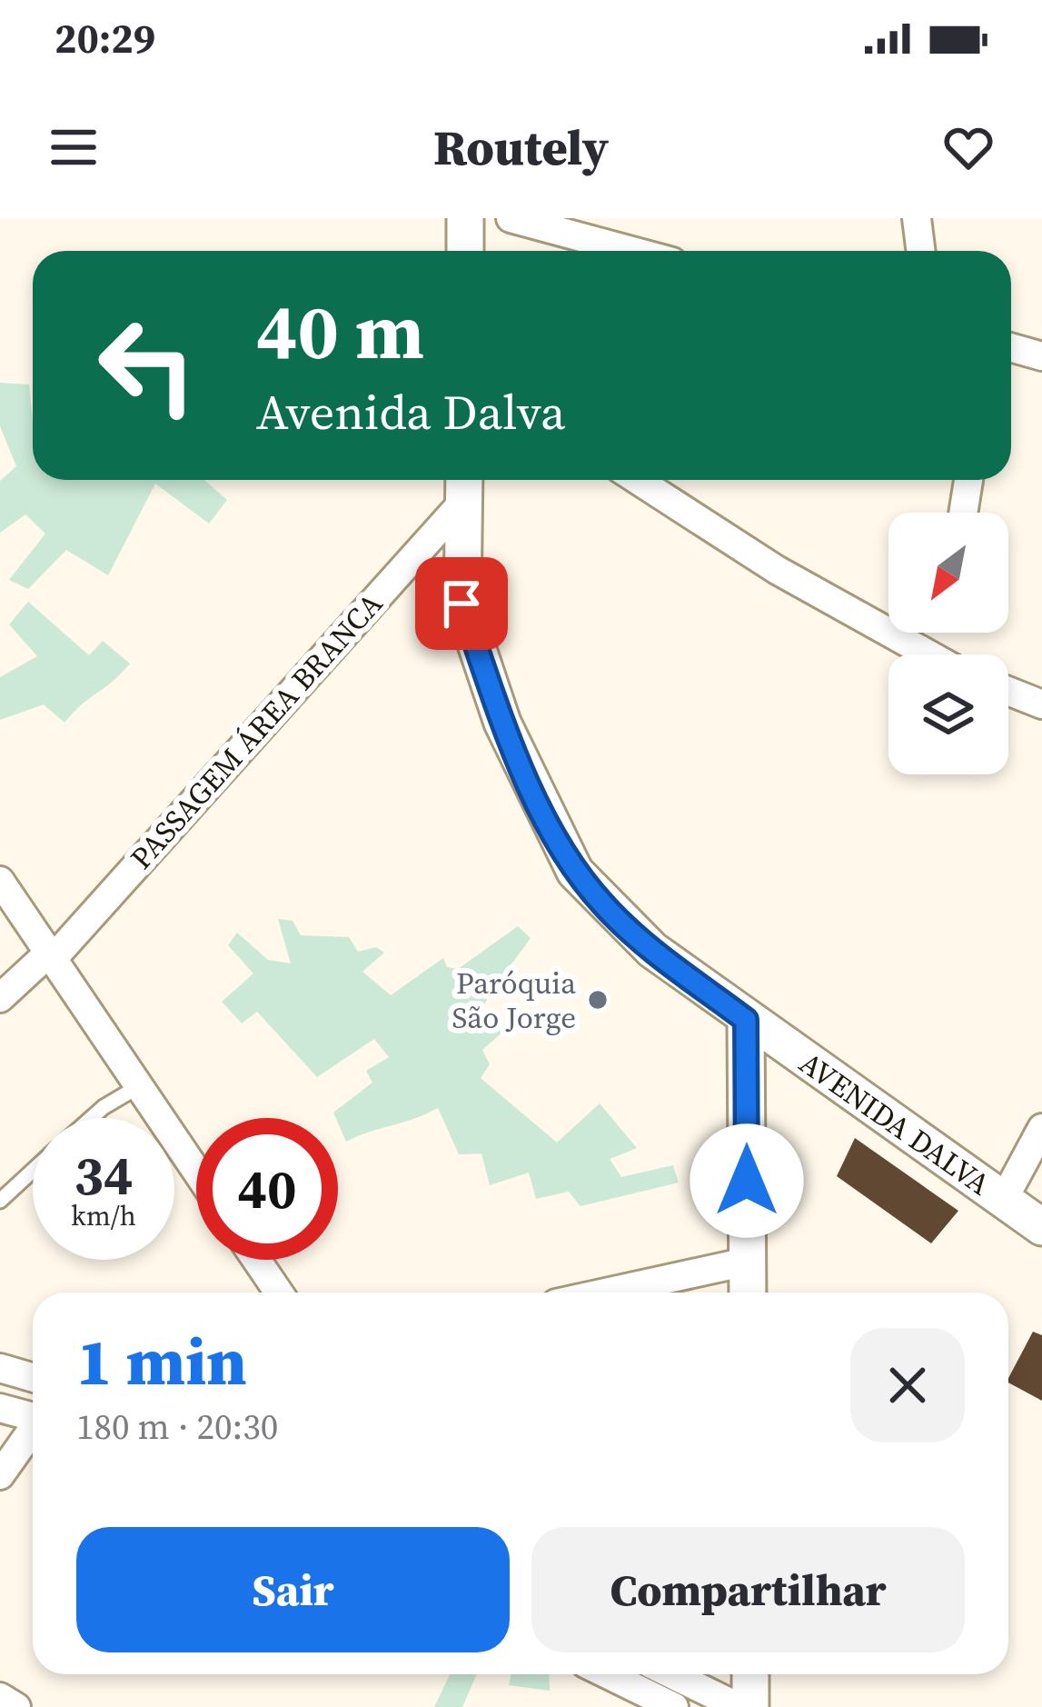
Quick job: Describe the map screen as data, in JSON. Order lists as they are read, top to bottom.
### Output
{
  "streets": {
    "street": ["PASSAGEM ÁREA BRANCA", "AVENIDA DALVA"]
  },
  "crossings": [
    ["PASSAGEM ÁREA BRANCA", "AVENIDA DALVA"]
  ],
  "places": ["Paróquia São Jorge"],
  "north": "bottom left",
  "page": {
    "status": "20:29",
    "header": "Routely",
    "turn": ["40 m", "Avenida Dalva"],
    "speed": "34 km/h",
    "limit": "40",
    "heading": ["1 min", "180 m · 20:30"],
    "buttons": ["Sair", "Compartilhar"]
  }
}
